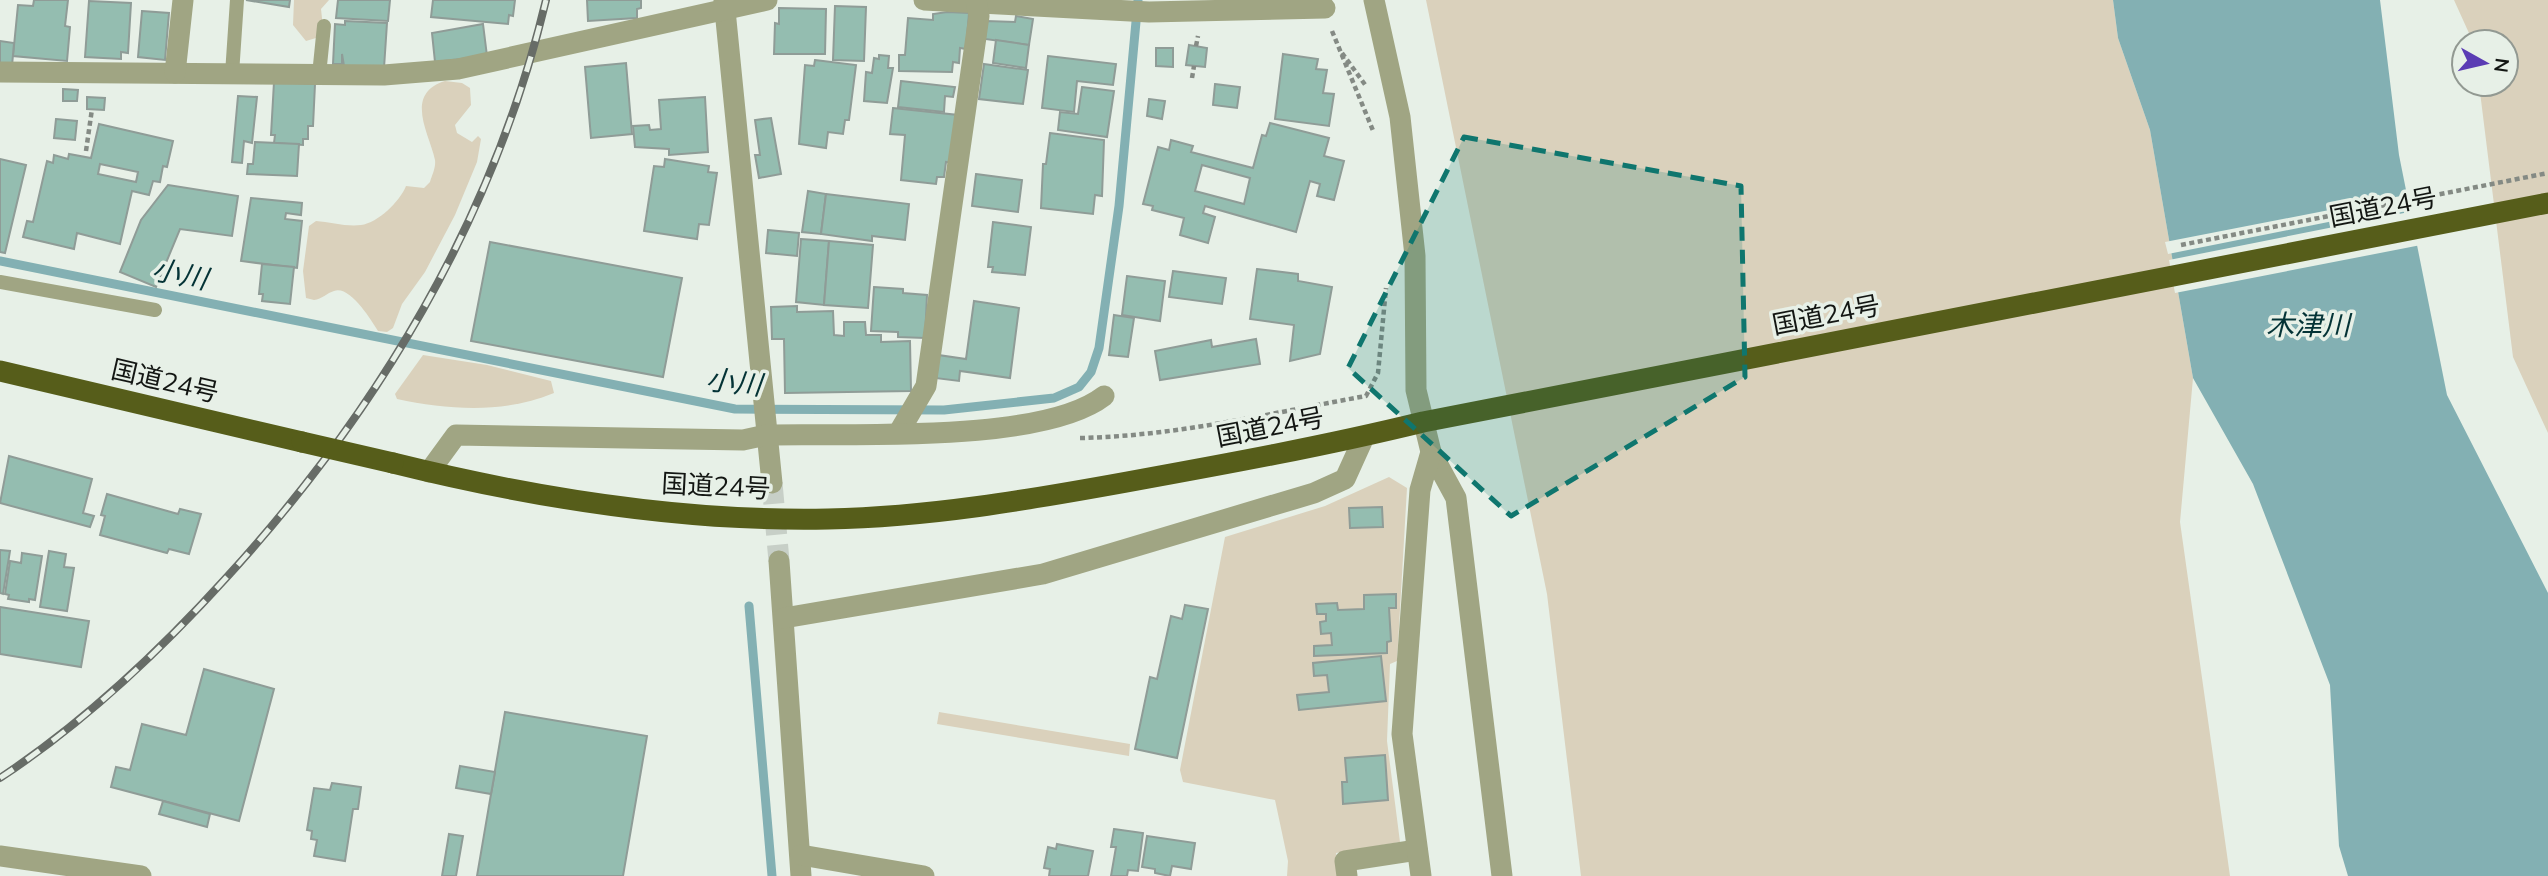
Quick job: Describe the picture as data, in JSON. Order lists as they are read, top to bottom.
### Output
{
  "streets": {
    "highway": ["国道24号"]
  },
  "water": ["小川", "木津川"],
  "north": "right"
}
